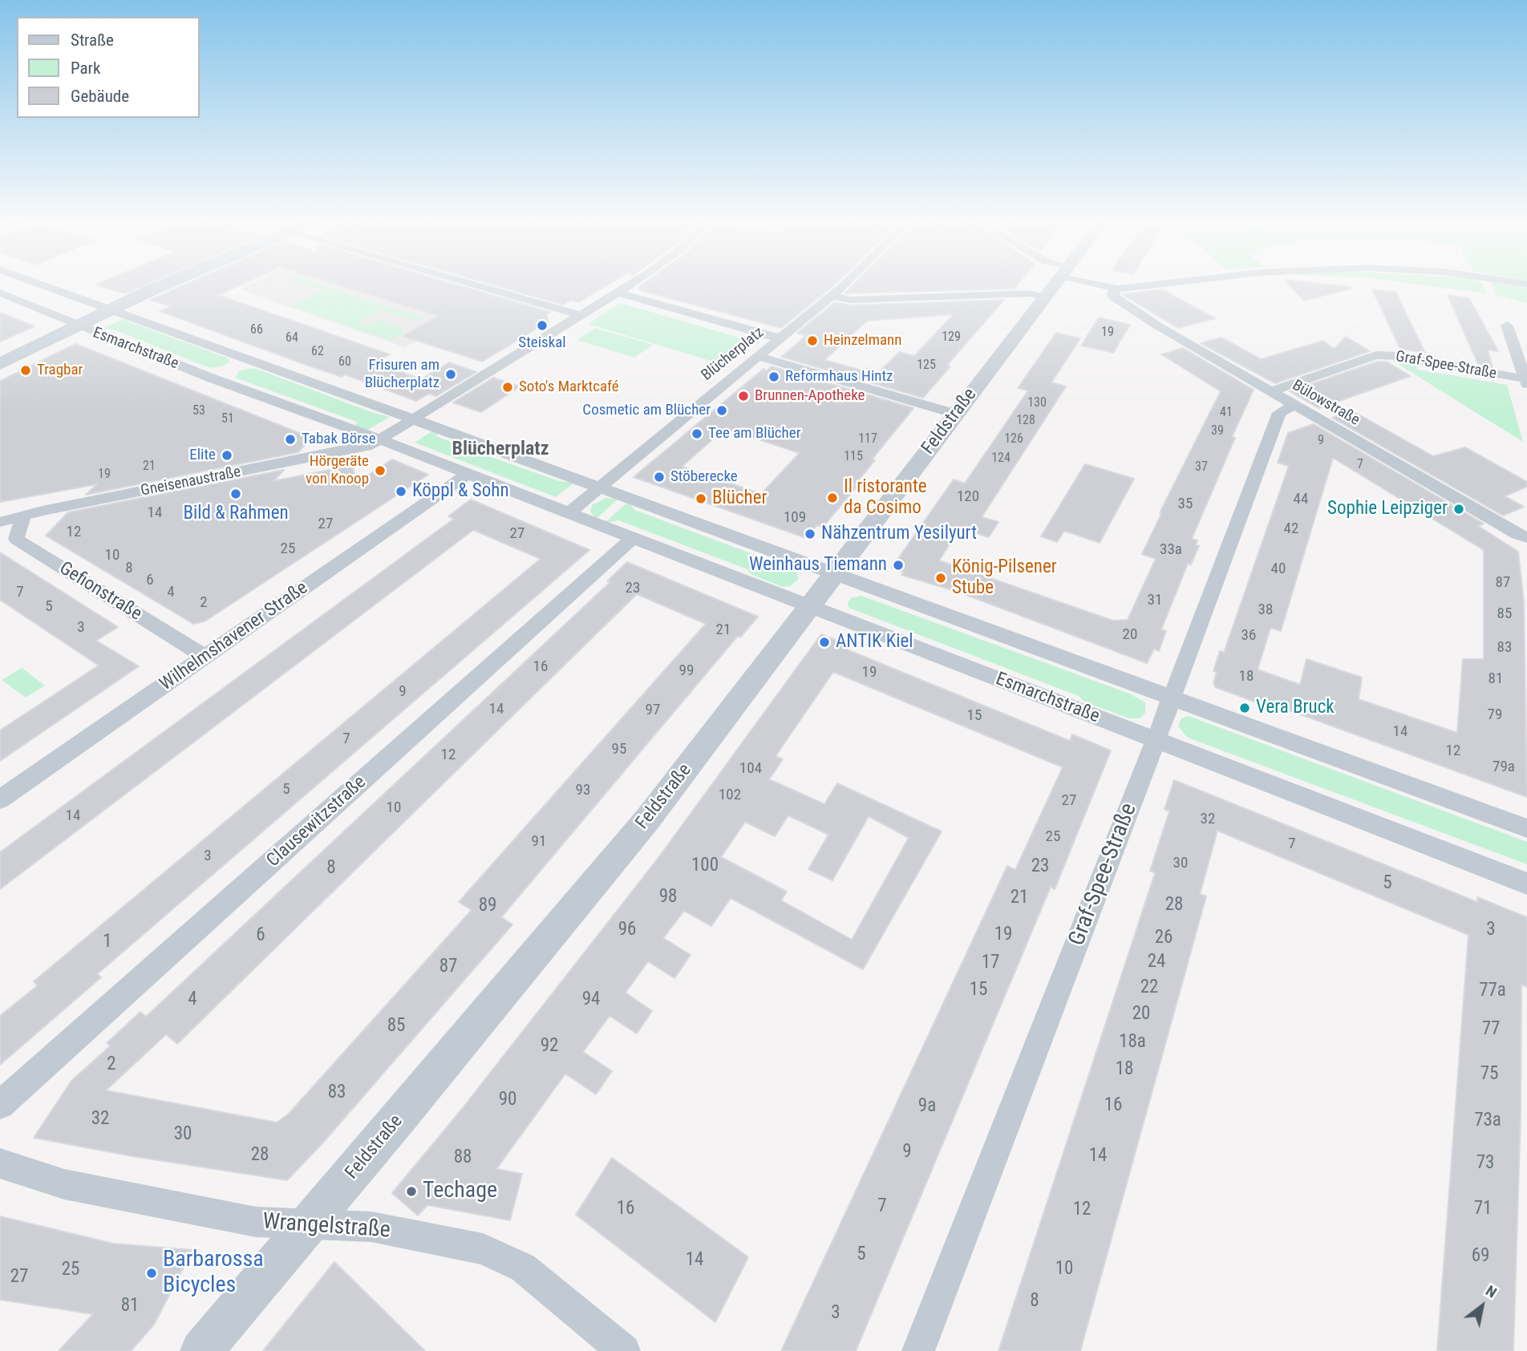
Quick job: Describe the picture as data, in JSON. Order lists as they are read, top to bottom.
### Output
{
  "streets": {
    "street": [
      "Esmarchstraße",
      "Blücherplatz",
      "Graf-Spee-Straße",
      "Bülowstraße",
      "Feldstraße",
      "Gneisenaustraße",
      "Gefionstraße",
      "Wilhelmshavener Straße",
      "Clausewitzstraße",
      "Wrangelstraße"
    ]
  },
  "crossings": [
    ["Esmarchstraße", "Blücherplatz"],
    ["Esmarchstraße", "Graf-Spee-Straße"],
    ["Esmarchstraße", "Feldstraße"],
    ["Esmarchstraße", "Gneisenaustraße"],
    ["Esmarchstraße", "Wilhelmshavener Straße"],
    ["Esmarchstraße", "Clausewitzstraße"],
    ["Graf-Spee-Straße", "Bülowstraße"],
    ["Feldstraße", "Wrangelstraße"],
    ["Gneisenaustraße", "Gefionstraße"],
    ["Gefionstraße", "Wilhelmshavener Straße"]
  ],
  "districts": ["Blücherplatz"],
  "places": [
    "Steiskal",
    "Heinzelmann",
    "Tragbar",
    "Frisuren am Blücherplatz",
    "Reformhaus Hintz",
    "Soto's Marktcafé",
    "Brunnen-Apotheke",
    "Cosmetic am Blücher",
    "Tee am Blücher",
    "Tabak Börse",
    "Elite",
    "Hörgeräte von Knoop",
    "Stöberecke",
    "Köppl & Sohn",
    "Bild & Rahmen",
    "Il ristorante da Cosimo",
    "Blücher",
    "Sophie Leipziger",
    "Nähzentrum Yesilyurt",
    "Weinhaus Tiemann",
    "König-Pilsener Stube",
    "ANTIK Kiel",
    "Vera Bruck",
    "Techage",
    "Barbarossa Bicycles"
  ],
  "house_numbers": [
    "66",
    "19",
    "129",
    "64",
    "62",
    "60",
    "125",
    "130",
    "53",
    "41",
    "51",
    "128",
    "39",
    "117",
    "126",
    "9",
    "115",
    "124",
    "7",
    "21",
    "37",
    "19",
    "120",
    "44",
    "35",
    "14",
    "109",
    "27",
    "42",
    "12",
    "27",
    "25",
    "33a",
    "10",
    "8",
    "40",
    "6",
    "87",
    "23",
    "7",
    "4",
    "31",
    "2",
    "5",
    "38",
    "85",
    "3",
    "21",
    "20",
    "36",
    "83",
    "16",
    "99",
    "19",
    "18",
    "81",
    "9",
    "14",
    "97",
    "79",
    "15",
    "14",
    "7",
    "95",
    "12",
    "12",
    "79a",
    "104",
    "5",
    "93",
    "102",
    "27",
    "10",
    "14",
    "32",
    "25",
    "91",
    "7",
    "3",
    "30",
    "100",
    "23",
    "8",
    "5",
    "98",
    "21",
    "28",
    "89",
    "96",
    "3",
    "19",
    "6",
    "26",
    "1",
    "24",
    "17",
    "87",
    "22",
    "15",
    "77a",
    "4",
    "94",
    "20",
    "85",
    "77",
    "18a",
    "92",
    "2",
    "18",
    "75",
    "83",
    "90",
    "16",
    "9a",
    "32",
    "73a",
    "30",
    "9",
    "28",
    "14",
    "88",
    "73",
    "7",
    "16",
    "71",
    "12",
    "5",
    "69",
    "14",
    "10",
    "25",
    "27",
    "8",
    "81",
    "3"
  ],
  "legend": ["Straße", "Park", "Gebäude"],
  "north": "top right"
}
